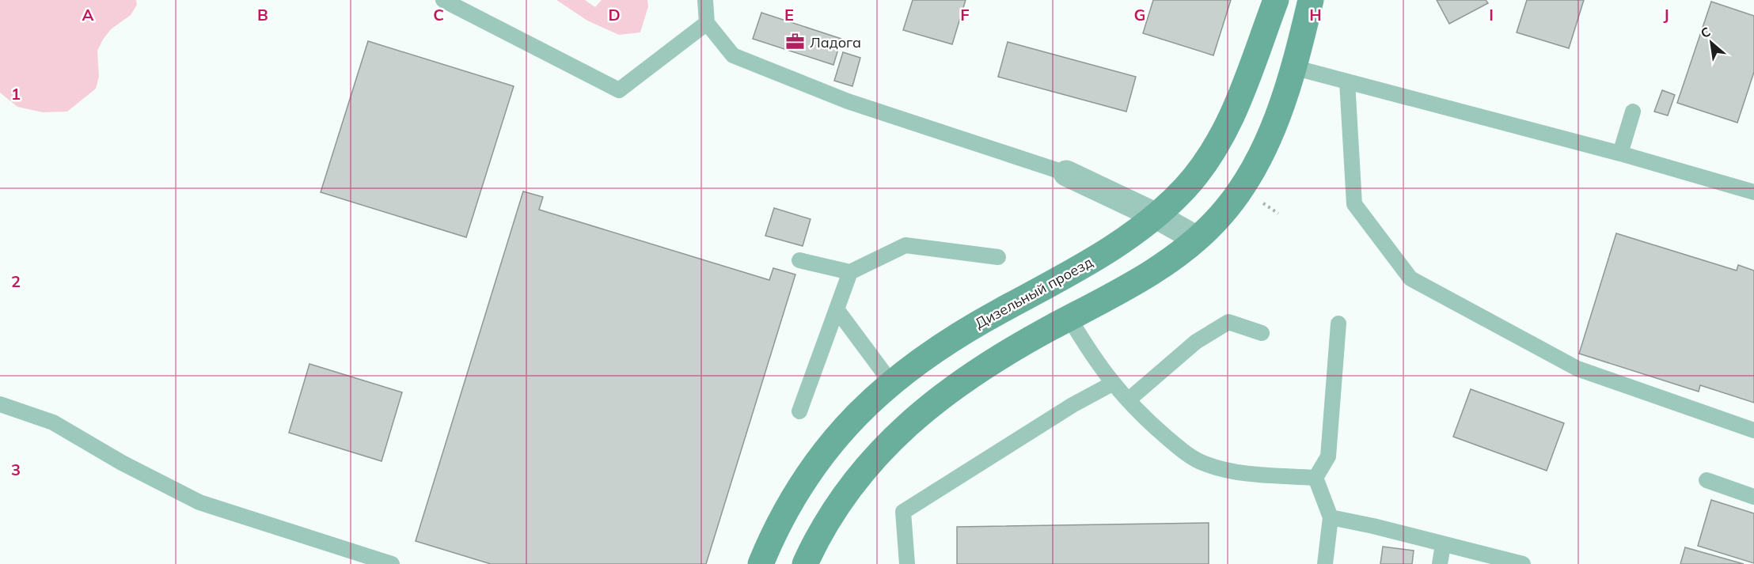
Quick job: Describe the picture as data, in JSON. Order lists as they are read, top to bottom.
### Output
{
  "streets": {
    "street": ["Дизельный проезд"]
  },
  "places": {
    "office": ["Ладога"]
  },
  "north": "top left",
  "grid": {
    "columns": [
      "A",
      "B",
      "C",
      "D",
      "E",
      "F",
      "G",
      "H",
      "I",
      "J"
    ],
    "rows": ["1", "2", "3"]
  }
}
